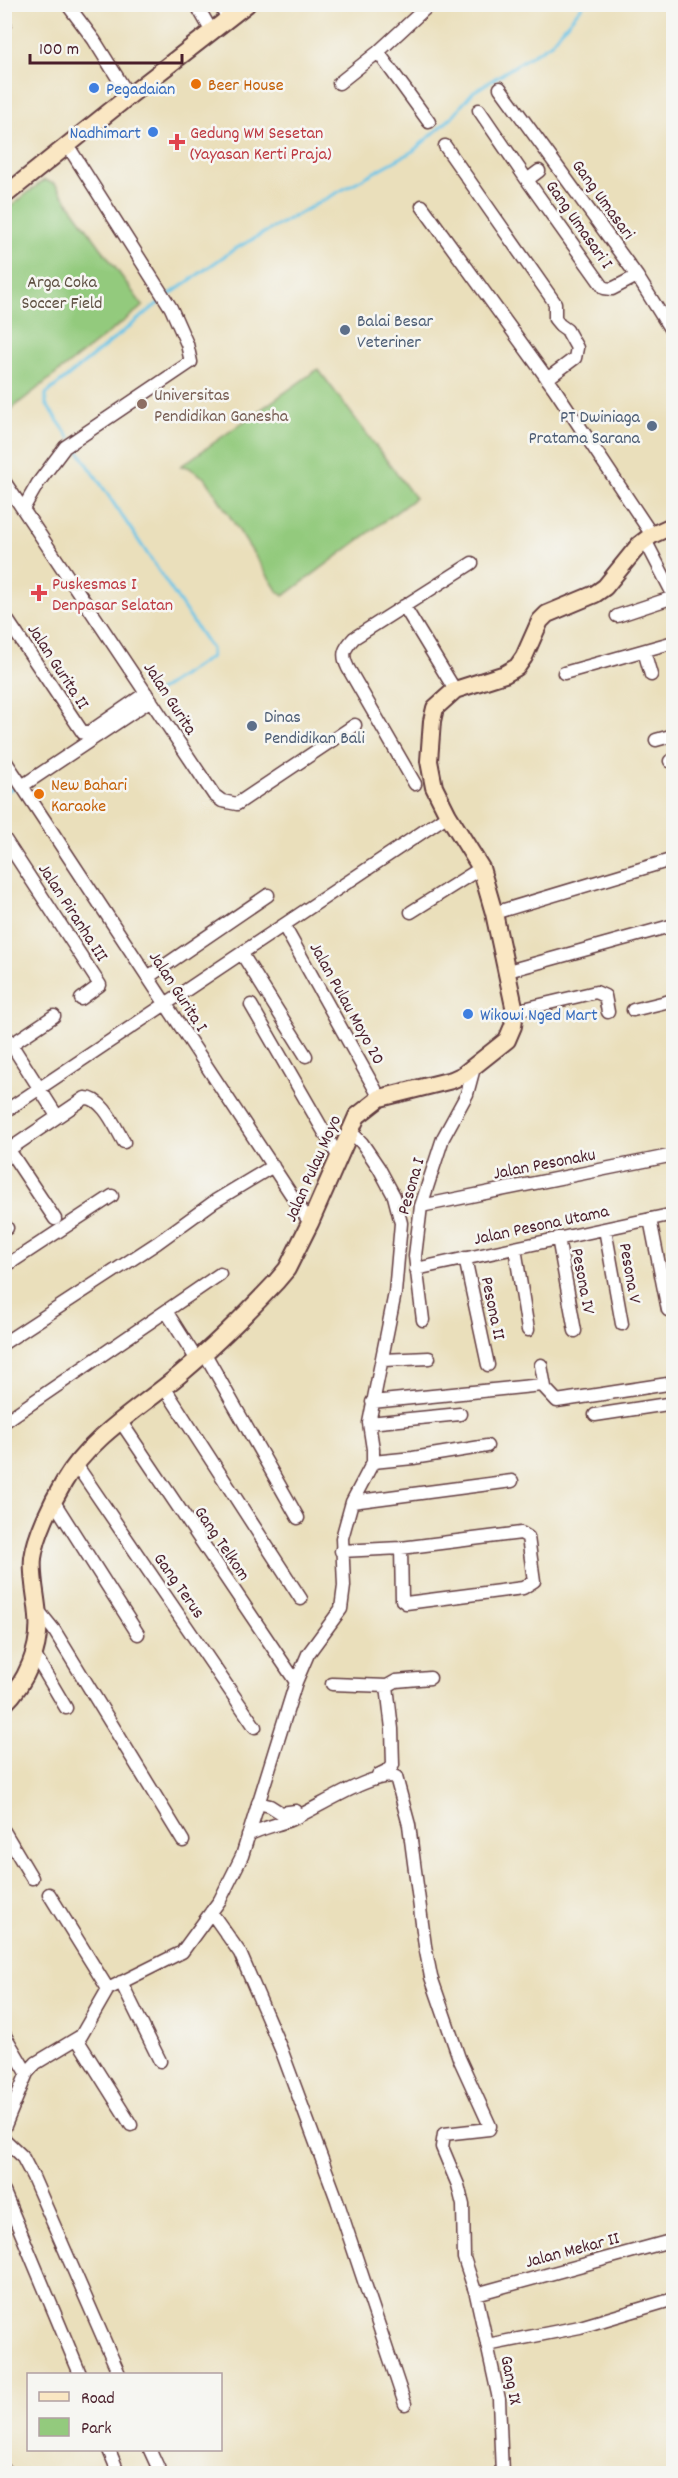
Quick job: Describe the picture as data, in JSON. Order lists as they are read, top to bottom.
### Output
{
  "streets": {
    "street": [
      "Gang Umasari",
      "Gang Umasari I",
      "Jalan Gurita II",
      "Jalan Gurita",
      "Jalan Piranha III",
      "Jalan Gurita I",
      "Jalan Pulau Moyo 20",
      "Jalan Pesonaku",
      "Jalan Pulau Moyo",
      "Pesona I",
      "Jalan Pesona Utama",
      "Pesona V",
      "Pesona IV",
      "Pesona II",
      "Gang Telkom",
      "Gang Terus",
      "Jalan Mekar II",
      "Gang IX"
    ]
  },
  "crossings": [
    ["Gang Umasari", "Gang Umasari I"],
    ["Jalan Gurita II", "Jalan Gurita"],
    ["Jalan Gurita I", "Jalan Pulau Moyo"],
    ["Jalan Pulau Moyo 20", "Jalan Pulau Moyo"],
    ["Jalan Pesonaku", "Pesona I"],
    ["Jalan Pulau Moyo", "Pesona I"],
    ["Jalan Pulau Moyo", "Gang Telkom"],
    ["Jalan Pulau Moyo", "Gang Terus"],
    ["Pesona I", "Jalan Pesona Utama"],
    ["Jalan Pesona Utama", "Pesona V"],
    ["Jalan Pesona Utama", "Pesona IV"],
    ["Jalan Pesona Utama", "Pesona II"],
    ["Jalan Mekar II", "Gang IX"]
  ],
  "parks": ["Arga Coka Soccer Field"],
  "places": {
    "other": [
      "Beer House",
      "Pegadaian",
      "Nadhimart",
      "Balai Besar Veteriner",
      "Universitas Pendidikan Ganesha",
      "PT Dwiniaga Pratama Sarana",
      "Dinas Pendidikan Bali",
      "New Bahari Karaoke",
      "Wikowi Nged Mart"
    ],
    "health": ["Gedung WM Sesetan (Yayasan Kerti Praja)", "Puskesmas I Denpasar Selatan"]
  },
  "legend": ["Road", "Park"],
  "scale_bar": "100 m"
}
